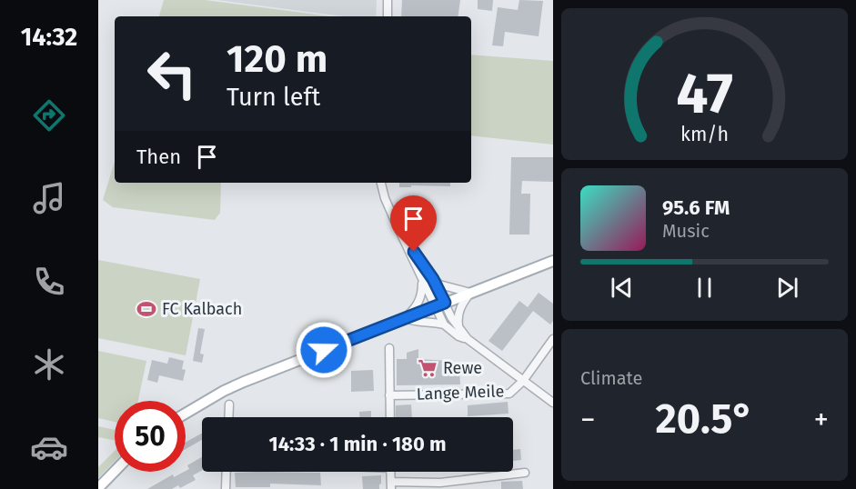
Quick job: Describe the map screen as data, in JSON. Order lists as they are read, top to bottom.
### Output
{
  "streets": {
    "street": ["Lange Meile"]
  },
  "places": {
    "sports": ["FC Kalbach"],
    "supermarket": ["Rewe"]
  },
  "page": {
    "tabs": "14:32",
    "turn": ["120 m", "Turn left"],
    "then": "Then",
    "song": ["95.6 FM", "Music"],
    "tile": "Climate",
    "heat": ["−", "20.5°", "+"],
    "limit": "50",
    "trip": "14:33 · 1 min · 180 m",
    "gauge": ["47", "km/h"]
  }
}
